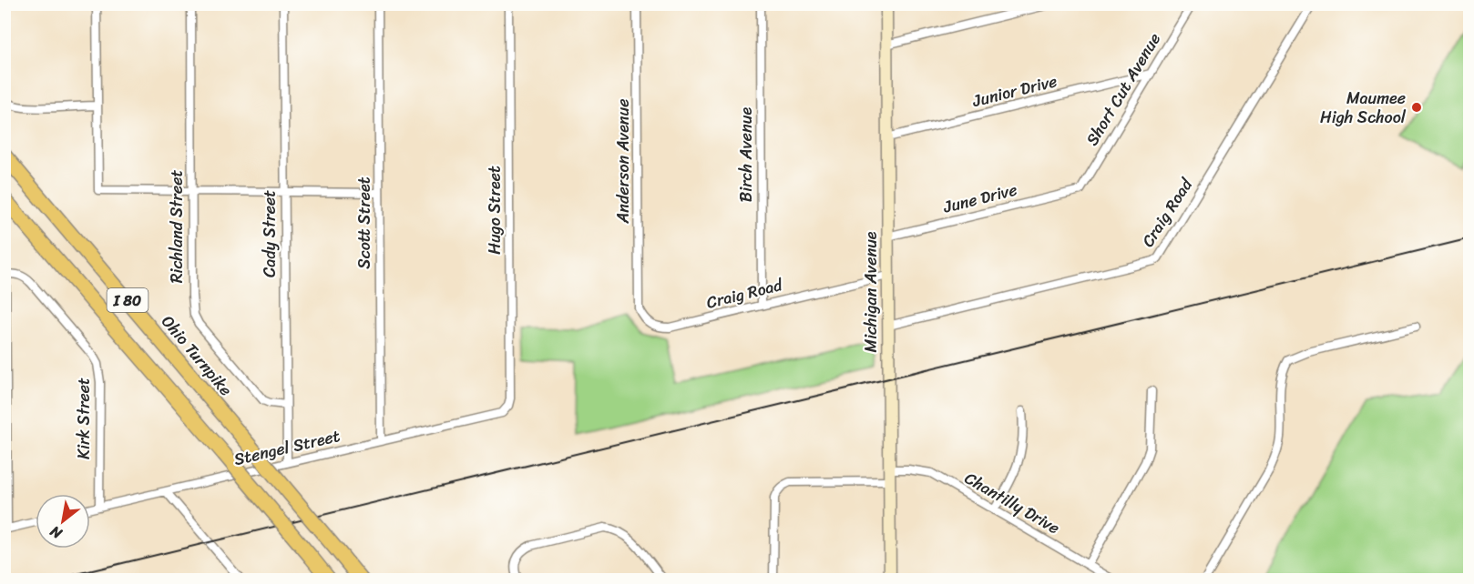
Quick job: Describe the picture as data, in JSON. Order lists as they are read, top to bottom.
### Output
{
  "streets": {
    "highway": ["I 80", "Ohio Turnpike"],
    "street": [
      "Short Cut Avenue",
      "Junior Drive",
      "Birch Avenue",
      "Anderson Avenue",
      "June Drive",
      "Hugo Street",
      "Craig Road",
      "Scott Street",
      "Richland Street",
      "Cady Street",
      "Michigan Avenue",
      "Kirk Street",
      "Stengel Street",
      "Chantilly Drive"
    ]
  },
  "crossings": [
    ["Short Cut Avenue", "Junior Drive"],
    ["Short Cut Avenue", "June Drive"],
    ["Junior Drive", "Michigan Avenue"],
    ["Birch Avenue", "Craig Road"],
    ["Anderson Avenue", "Craig Road"],
    ["June Drive", "Michigan Avenue"],
    ["Hugo Street", "Stengel Street"],
    ["Craig Road", "Michigan Avenue"],
    ["Scott Street", "Stengel Street"],
    ["Richland Street", "Cady Street"],
    ["Cady Street", "Stengel Street"],
    ["Michigan Avenue", "Chantilly Drive"],
    ["Kirk Street", "Stengel Street"]
  ],
  "places": ["Maumee High School"],
  "north": "bottom left"
}
